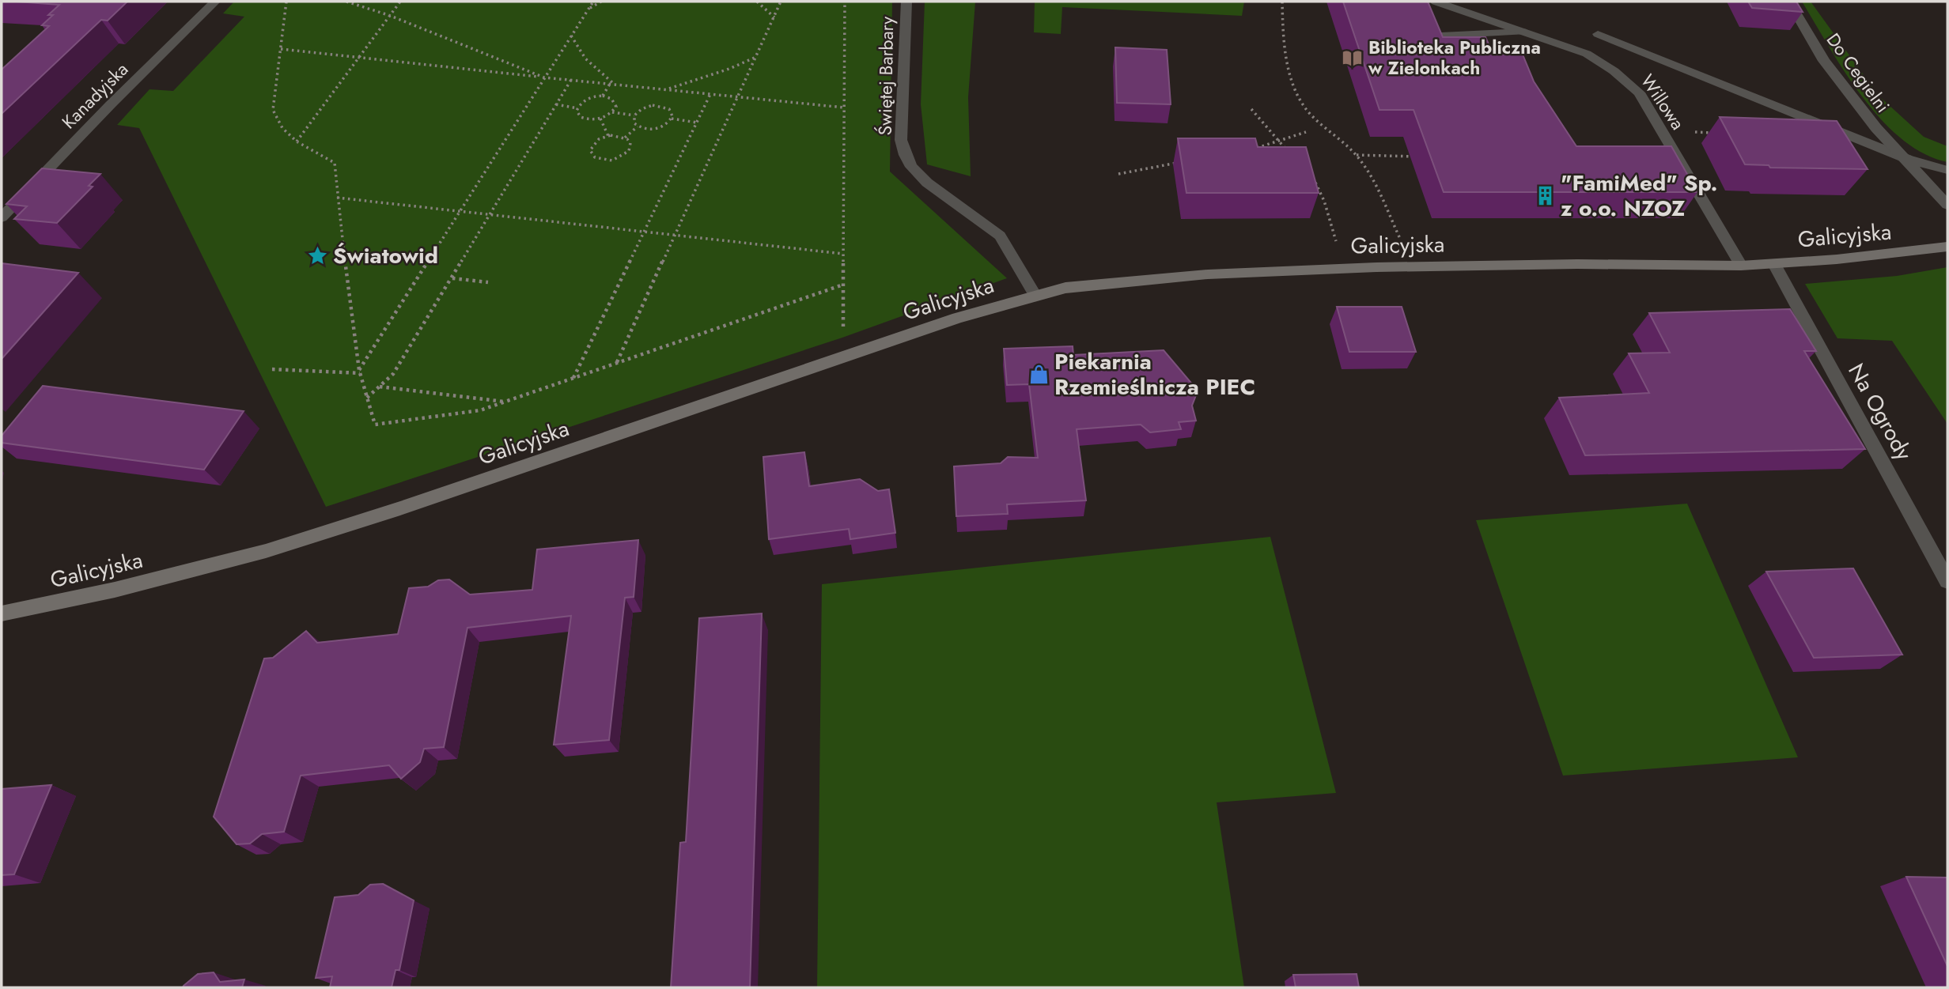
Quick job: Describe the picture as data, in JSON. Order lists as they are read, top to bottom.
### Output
{
  "streets": {
    "street": [
      "Do Cegielni",
      "Świętej Barbary",
      "Kanadyjska",
      "Willowa",
      "Galicyjska",
      "Na Ogrody"
    ]
  },
  "crossings": [
    ["Świętej Barbary", "Galicyjska"],
    ["Willowa", "Galicyjska"],
    ["Galicyjska", "Na Ogrody"]
  ],
  "places": {
    "library": ["Biblioteka Publiczna w Zielonkach"],
    "building": ["\"FamiMed\" Sp. z o.o. NZOZ"],
    "place": ["Światowid"],
    "shop": ["Piekarnia Rzemieślnicza PIEC"]
  }
}
